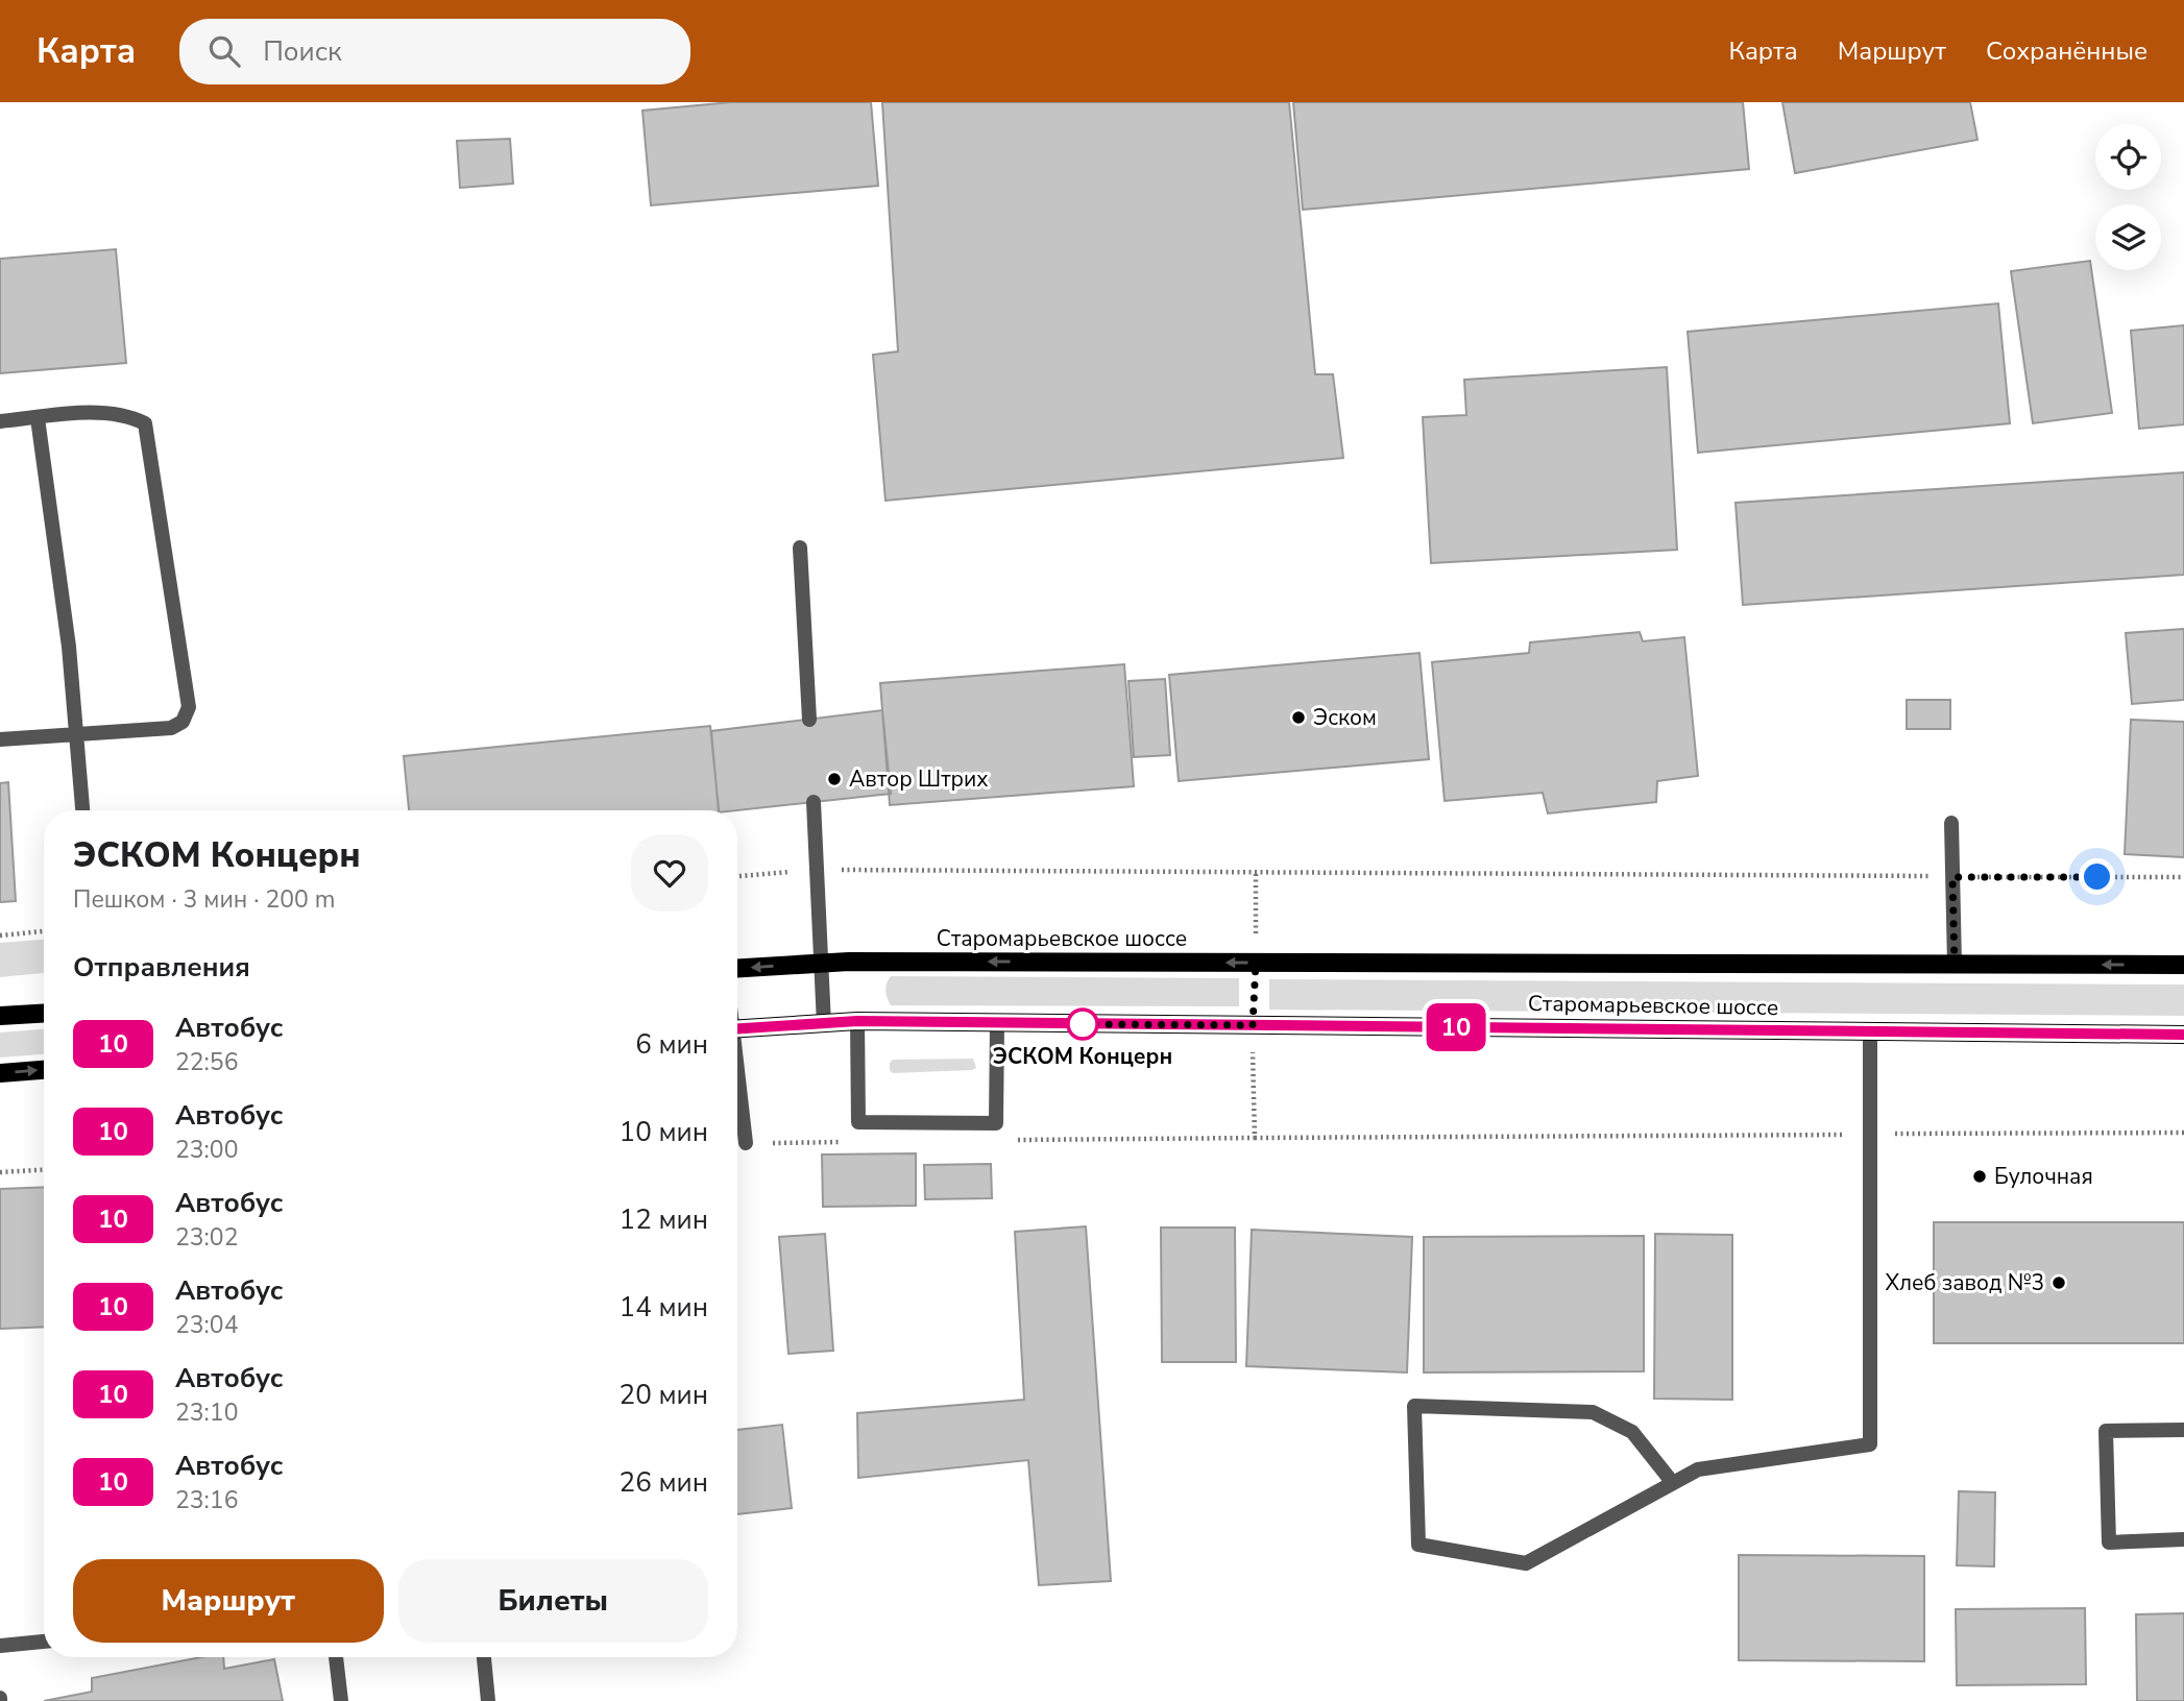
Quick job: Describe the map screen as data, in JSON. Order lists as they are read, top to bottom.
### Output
{
  "streets": {
    "main road": ["Старомарьевское шоссе"]
  },
  "places": [
    "Эском",
    "Автор Штрих",
    "ЭСКОМ Концерн",
    "Булочная",
    "Хлеб завод №3"
  ],
  "lines": ["bus line 10"],
  "page": {
    "header": "Карта",
    "search": "Поиск",
    "nav": ["Карта", "Маршрут", "Сохранённые"],
    "on_map": "10",
    "heading": [
      ["ЭСКОМ Концерн", "Пешком · 3 мин · 200 m"],
      "Отправления"
    ],
    "list": [
      {
        "mark": "10",
        "name": "Автобус",
        "note": "22:56",
        "value": "6 мин"
      },
      {
        "mark": "10",
        "name": "Автобус",
        "note": "23:00",
        "value": "10 мин"
      },
      {
        "mark": "10",
        "name": "Автобус",
        "note": "23:02",
        "value": "12 мин"
      },
      {
        "mark": "10",
        "name": "Автобус",
        "note": "23:04",
        "value": "14 мин"
      },
      {
        "mark": "10",
        "name": "Автобус",
        "note": "23:10",
        "value": "20 мин"
      },
      {
        "mark": "10",
        "name": "Автобус",
        "note": "23:16",
        "value": "26 мин"
      }
    ],
    "buttons": ["Маршрут", "Билеты"]
  }
}
